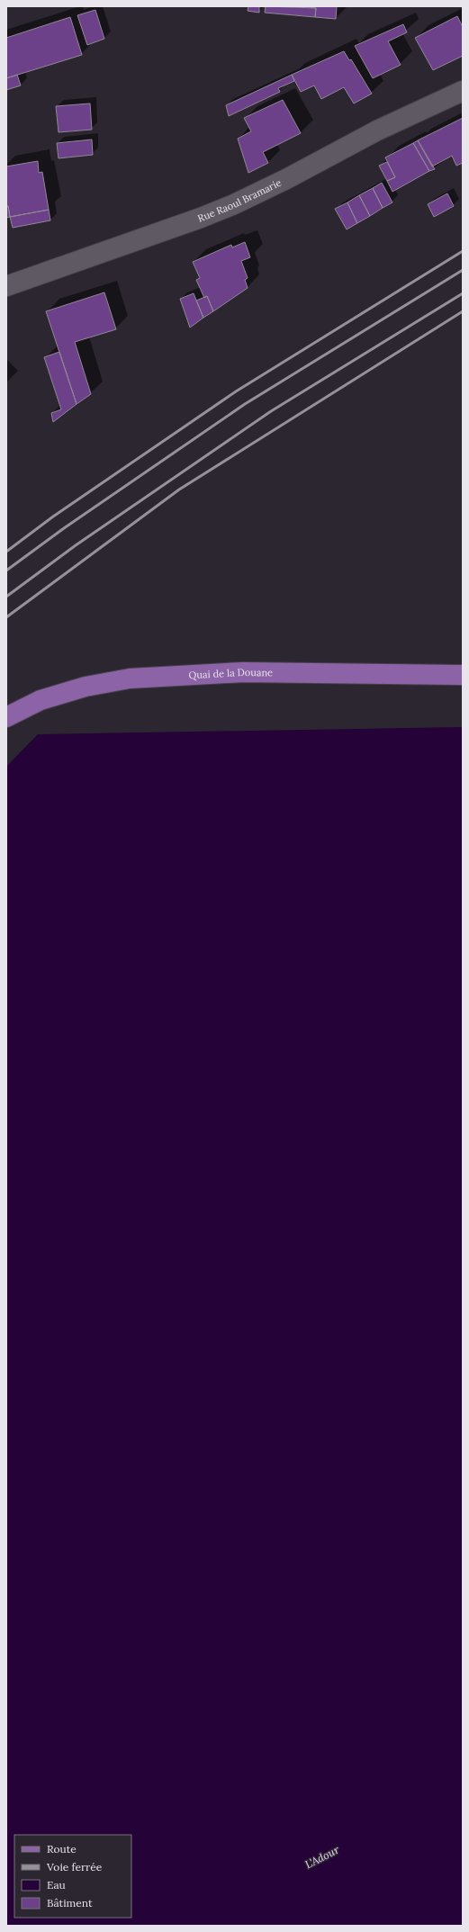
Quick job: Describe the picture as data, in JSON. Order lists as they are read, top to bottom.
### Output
{
  "streets": {
    "main road": ["Quai de la Douane"],
    "street": ["Rue Raoul Bramarie"]
  },
  "water": ["L'Adour"],
  "legend": [
    "Route",
    "Voie ferrée",
    "Eau",
    "Bâtiment"
  ]
}
